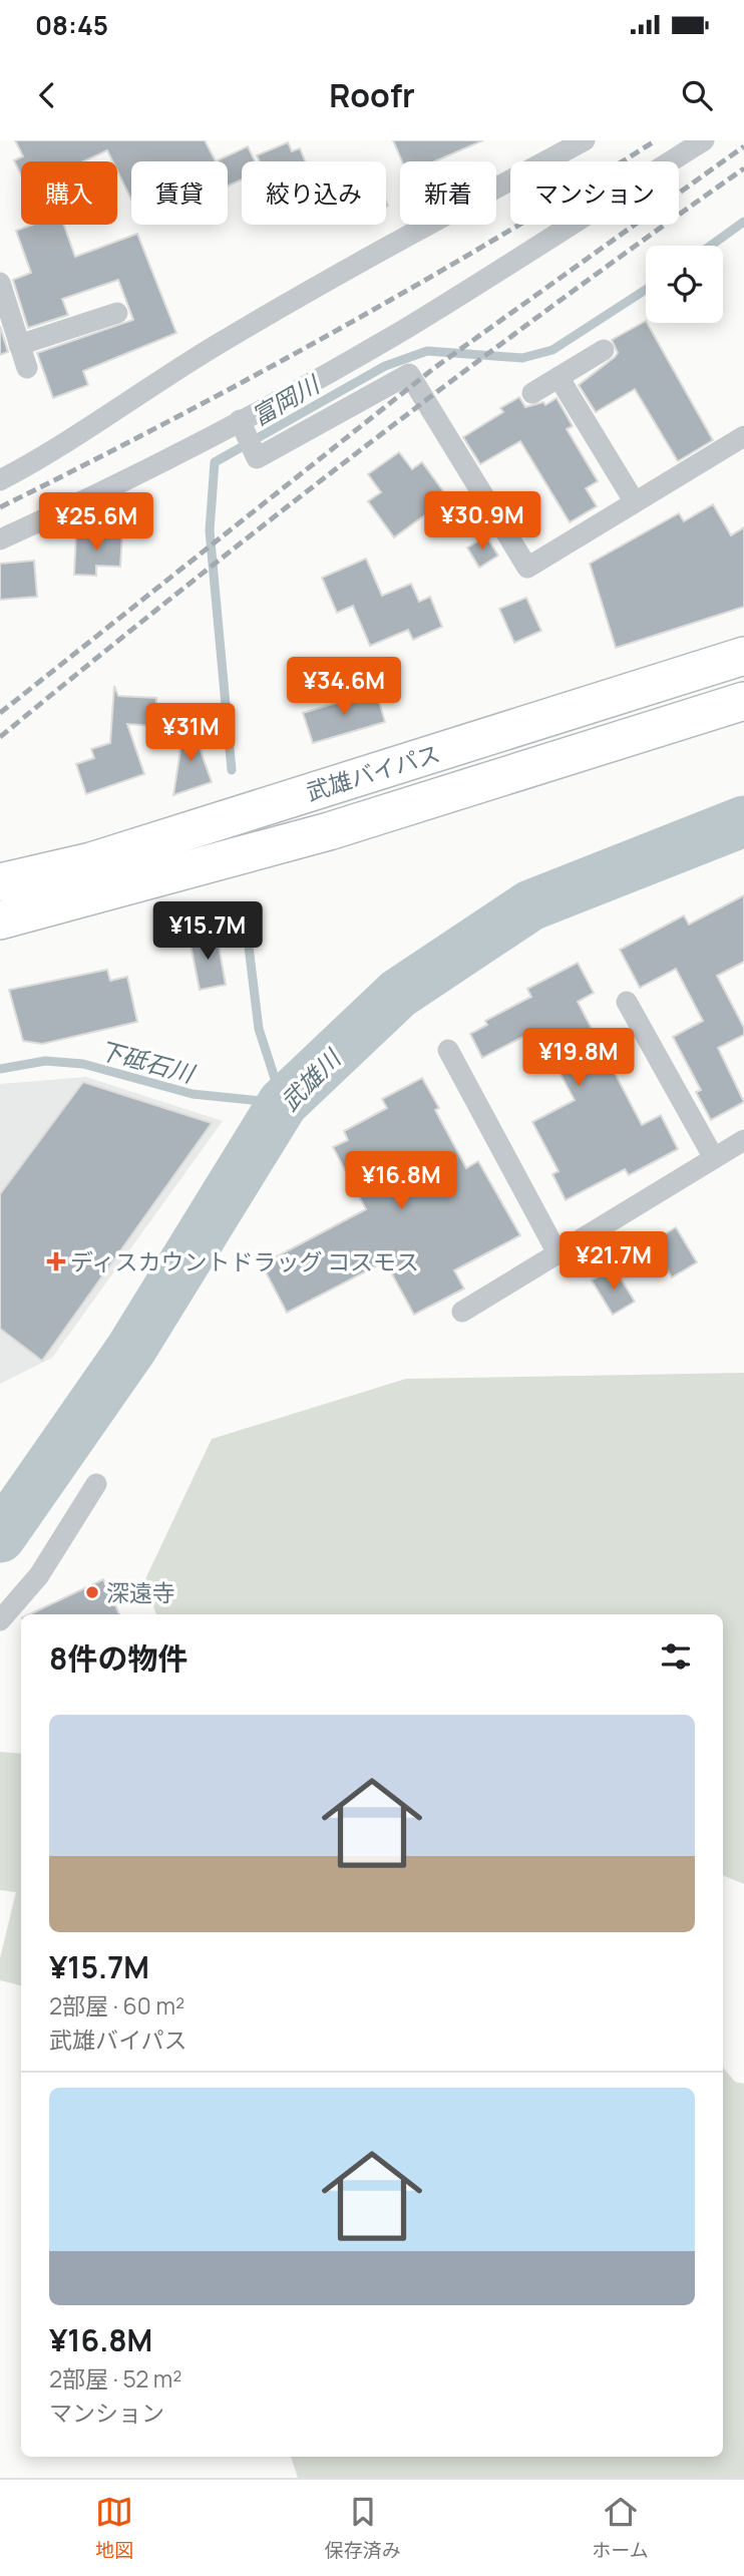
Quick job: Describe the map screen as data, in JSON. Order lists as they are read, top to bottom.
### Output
{
  "streets": {
    "highway": ["武雄バイパス"]
  },
  "water": ["富岡川", "下砥石川", "武雄川"],
  "places": {
    "health": ["ディスカウントドラッグ コスモス"],
    "other": ["深遠寺"]
  },
  "page": {
    "status": "08:45",
    "header": "Roofr",
    "chip": [
      "購入",
      "賃貸",
      "絞り込み",
      "新着",
      "マンション"
    ],
    "price": [
      "¥30.9M",
      "¥25.6M",
      "¥34.6M",
      "¥31M",
      "¥15.7M",
      "¥19.8M",
      "¥16.8M",
      "¥21.7M"
    ],
    "heading": "8件の物件",
    "list": [
      {
        "name": "¥15.7M",
        "note": "2部屋 · 60 m² · 武雄バイパス"
      },
      {
        "name": "¥16.8M",
        "note": "2部屋 · 52 m² · マンション"
      }
    ],
    "tabs": ["地図", "保存済み", "ホーム"]
  }
}
